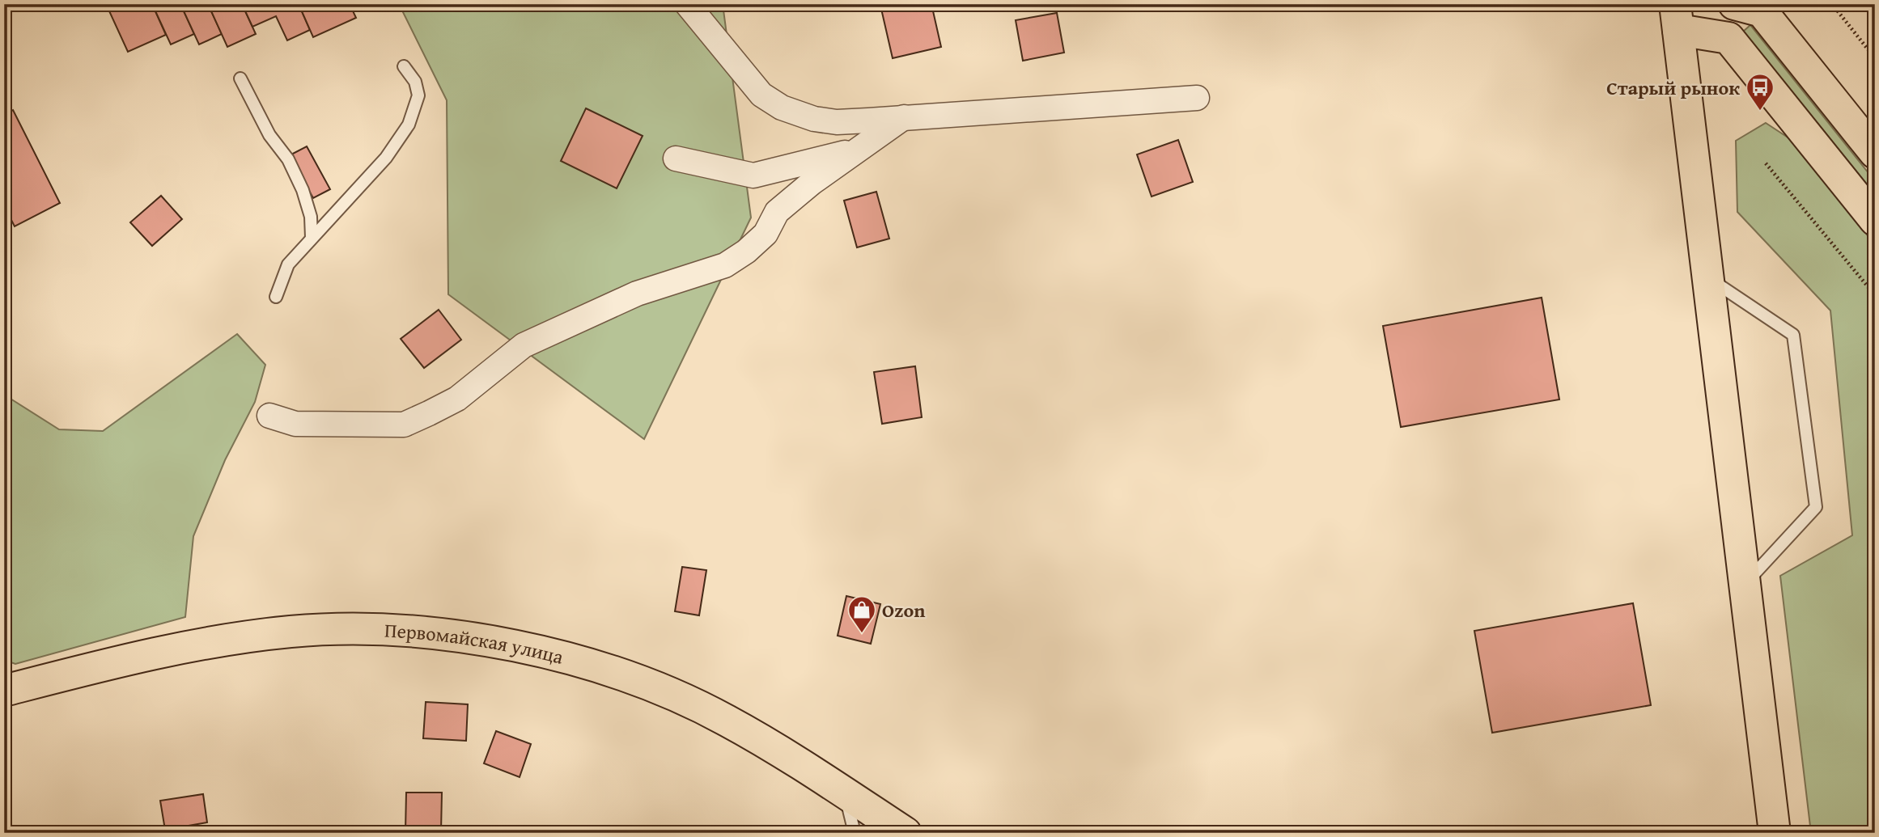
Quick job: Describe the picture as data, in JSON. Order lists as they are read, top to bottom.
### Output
{
  "streets": {
    "main road": ["Первомайская улица"]
  },
  "places": {
    "bus stop": ["Старый рынок"],
    "shop": ["Ozon"]
  }
}
